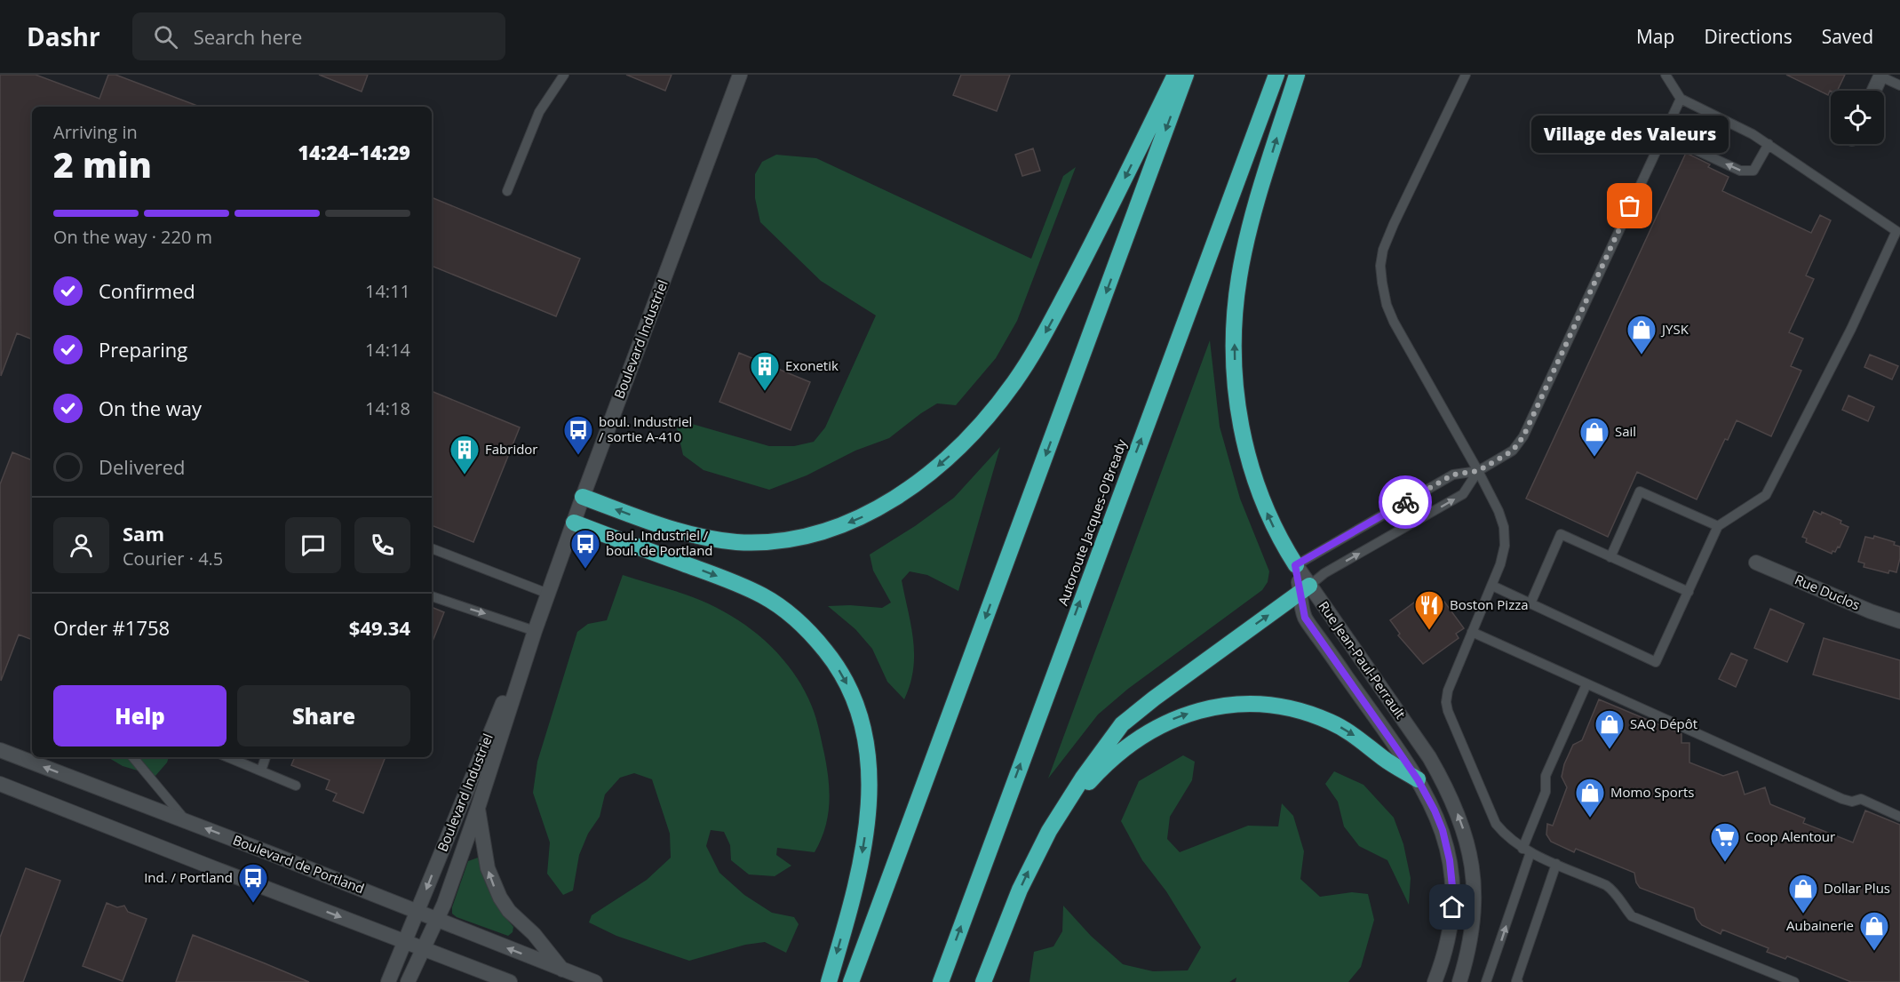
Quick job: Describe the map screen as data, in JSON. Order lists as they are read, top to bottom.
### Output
{
  "streets": {
    "highway": ["Autoroute Jacques-O'Bready"],
    "main road": [
      "Boulevard Industriel",
      "Rue Duclos",
      "Rue Jean-Paul-Perrault",
      "Boulevard de Portland"
    ]
  },
  "crossings": [
    ["Boulevard Industriel", "Boulevard de Portland"]
  ],
  "places": {
    "other": ["Village des Valeurs"],
    "shop": [
      "JYSK",
      "Sail",
      "SAQ Dépôt",
      "Momo Sports",
      "Dollar Plus",
      "Aubainerie"
    ],
    "building": ["Exonetik", "Fabridor"],
    "bus stop": ["boul. Industriel / sortie A-410", "Boul. Industriel / boul. de Portland", "Ind. / Portland"],
    "restaurant": ["Boston Pizza"],
    "supermarket": ["Coop Alentour"]
  },
  "page": {
    "header": "Dashr",
    "search": "Search here",
    "nav": ["Map", "Directions", "Saved"],
    "heading": ["2 min", "Arriving in", "14:24–14:29"],
    "panel": [
      "Sam",
      "Courier · 4.5",
      "Order #1758",
      "$49.34"
    ],
    "bubble": "Village des Valeurs",
    "bar": "On the way · 220 m",
    "list": [
      ["Confirmed", "14:11"],
      ["Preparing", "14:14"],
      ["On the way", "14:18"],
      "Delivered"
    ],
    "buttons": ["Help", "Share"]
  }
}
